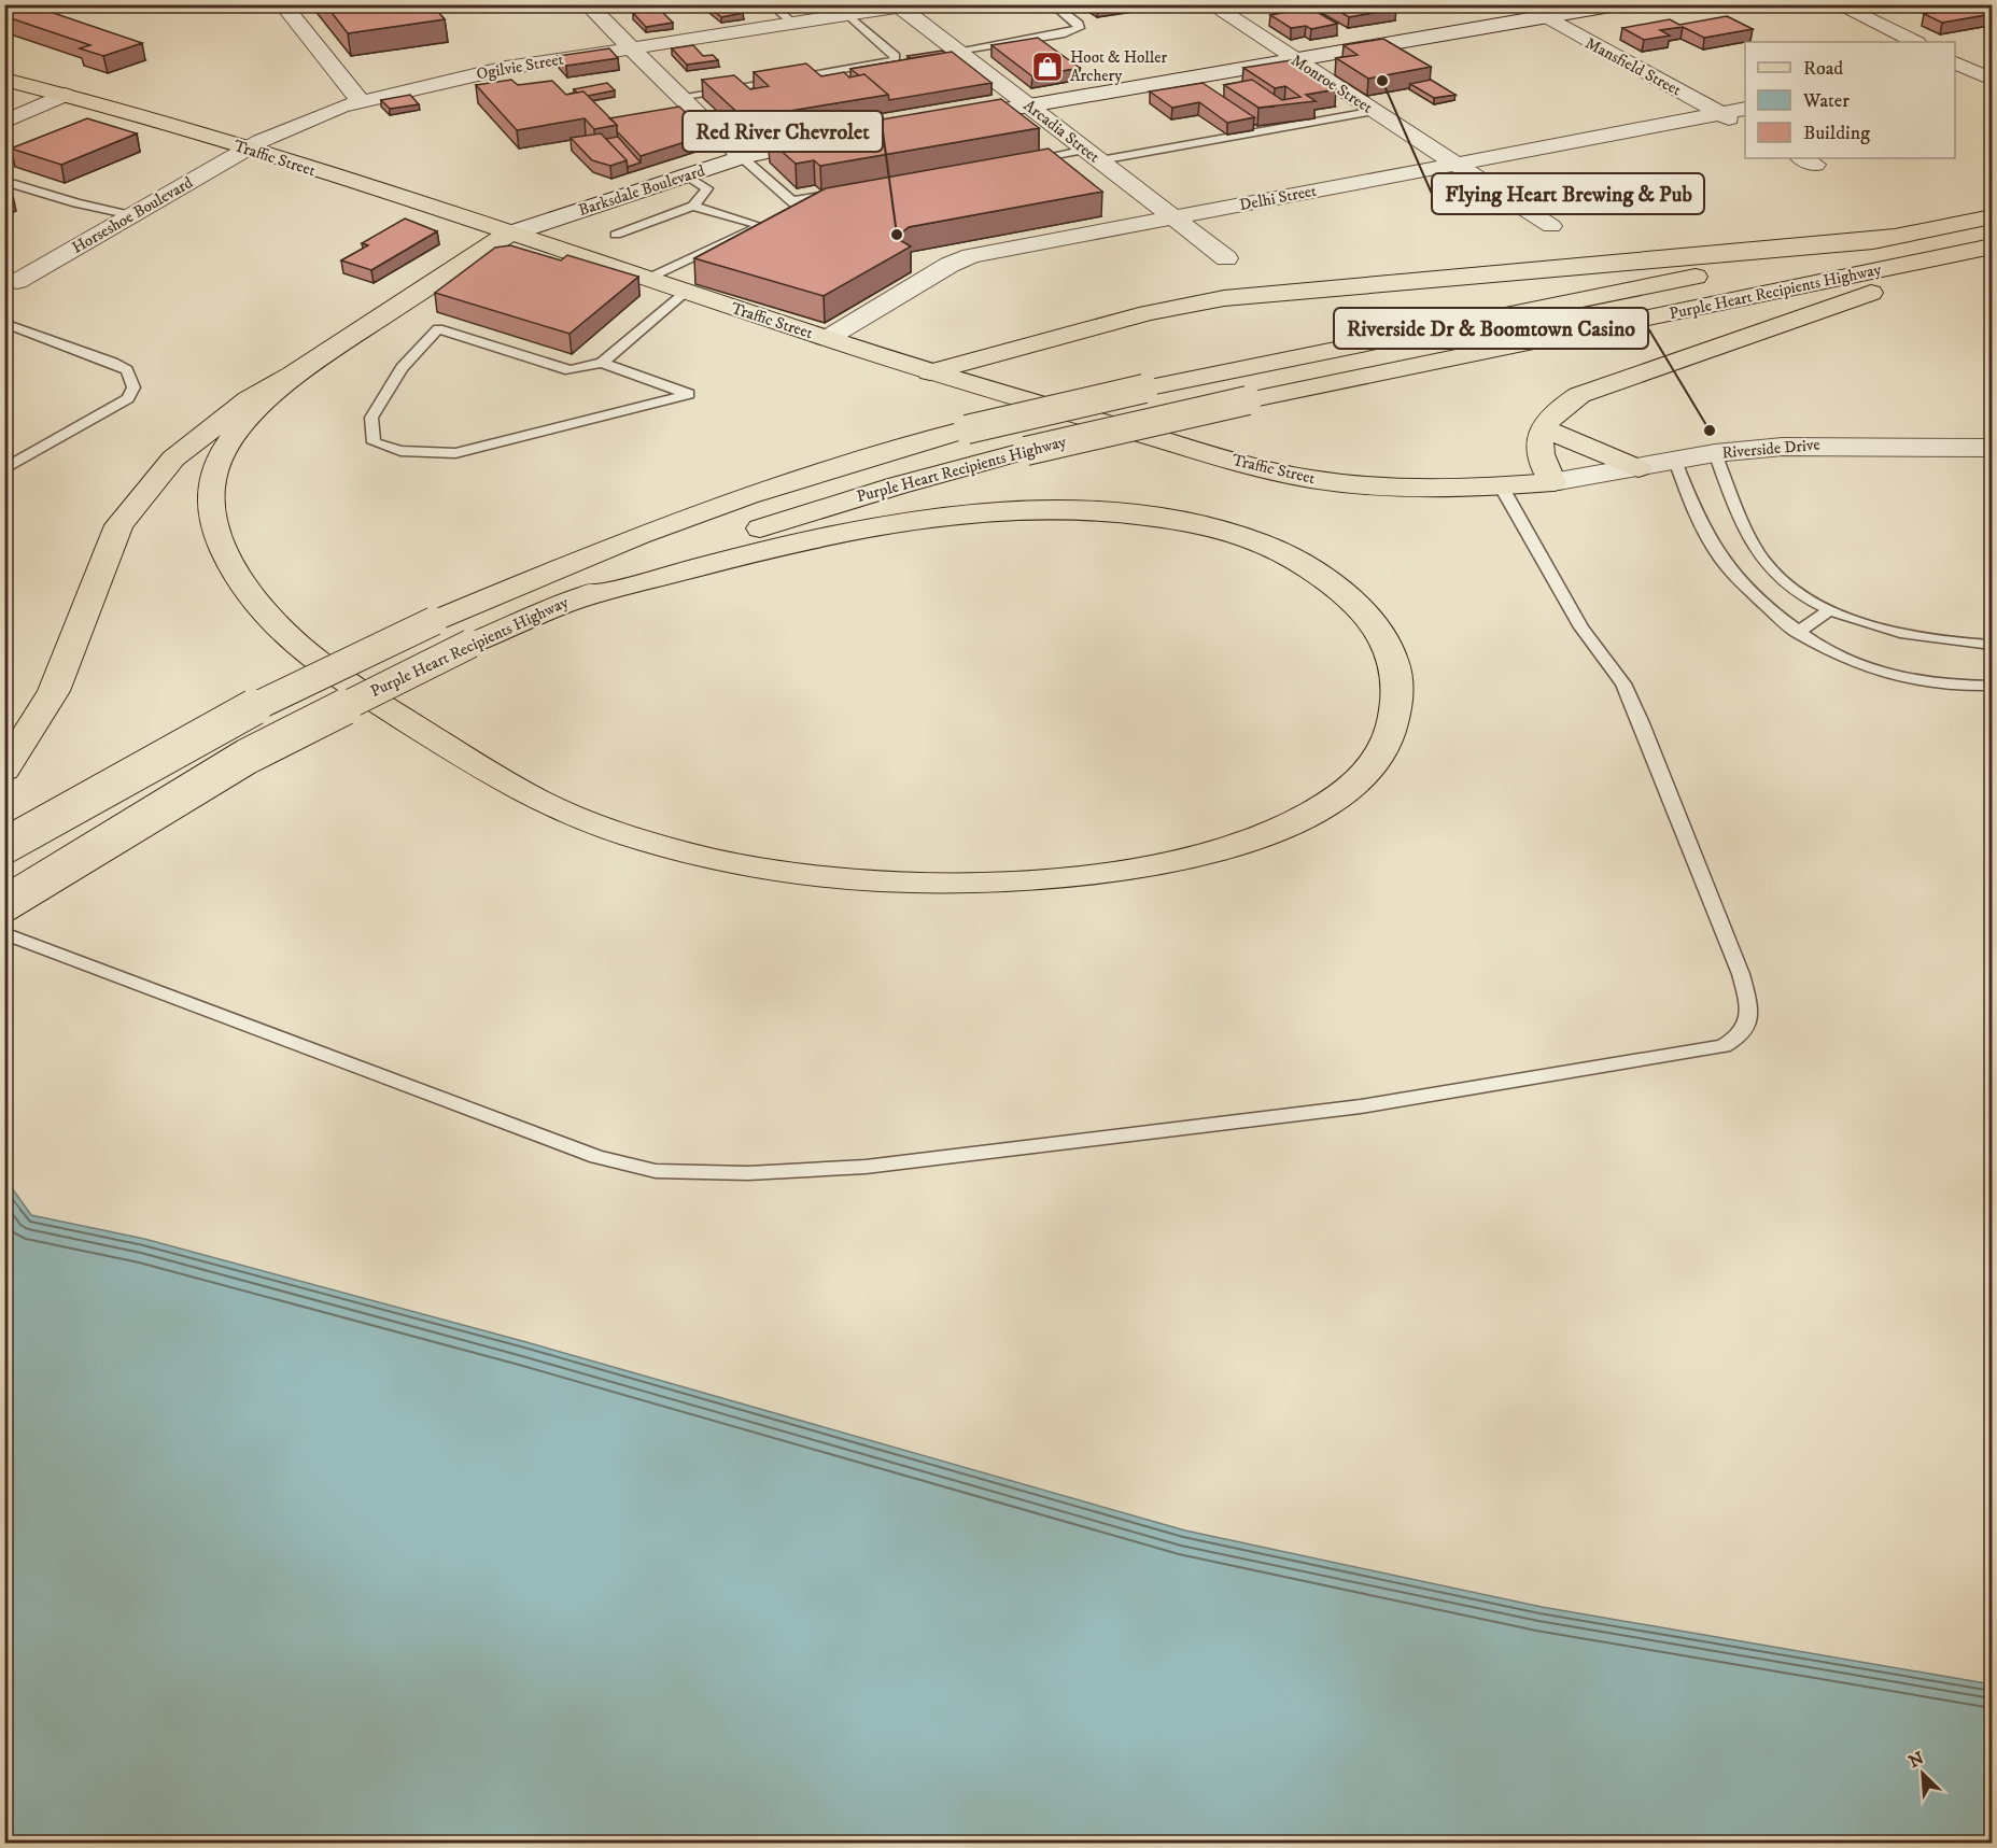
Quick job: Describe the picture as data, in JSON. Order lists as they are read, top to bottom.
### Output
{
  "streets": {
    "main road": [
      "Traffic Street",
      "Barksdale Boulevard",
      "Purple Heart Recipients Highway",
      "Riverside Drive"
    ],
    "street": [
      "Ogilvie Street",
      "Mansfield Street",
      "Monroe Street",
      "Arcadia Street",
      "Delhi Street",
      "Horseshoe Boulevard"
    ]
  },
  "crossings": [
    ["Ogilvie Street", "Arcadia Street"],
    ["Ogilvie Street", "Traffic Street"],
    ["Ogilvie Street", "Horseshoe Boulevard"],
    ["Mansfield Street", "Delhi Street"],
    ["Monroe Street", "Delhi Street"],
    ["Arcadia Street", "Delhi Street"],
    ["Traffic Street", "Barksdale Boulevard"],
    ["Traffic Street", "Delhi Street"],
    ["Traffic Street", "Horseshoe Boulevard"],
    ["Traffic Street", "Riverside Drive"]
  ],
  "places": {
    "shop": ["Hoot & Holler Archery"],
    "other": ["Flying Heart Brewing & Pub", "Red River Chevrolet", "Riverside Dr & Boomtown Casino"]
  },
  "legend": ["Road", "Water", "Building"],
  "north": "top left"
}
